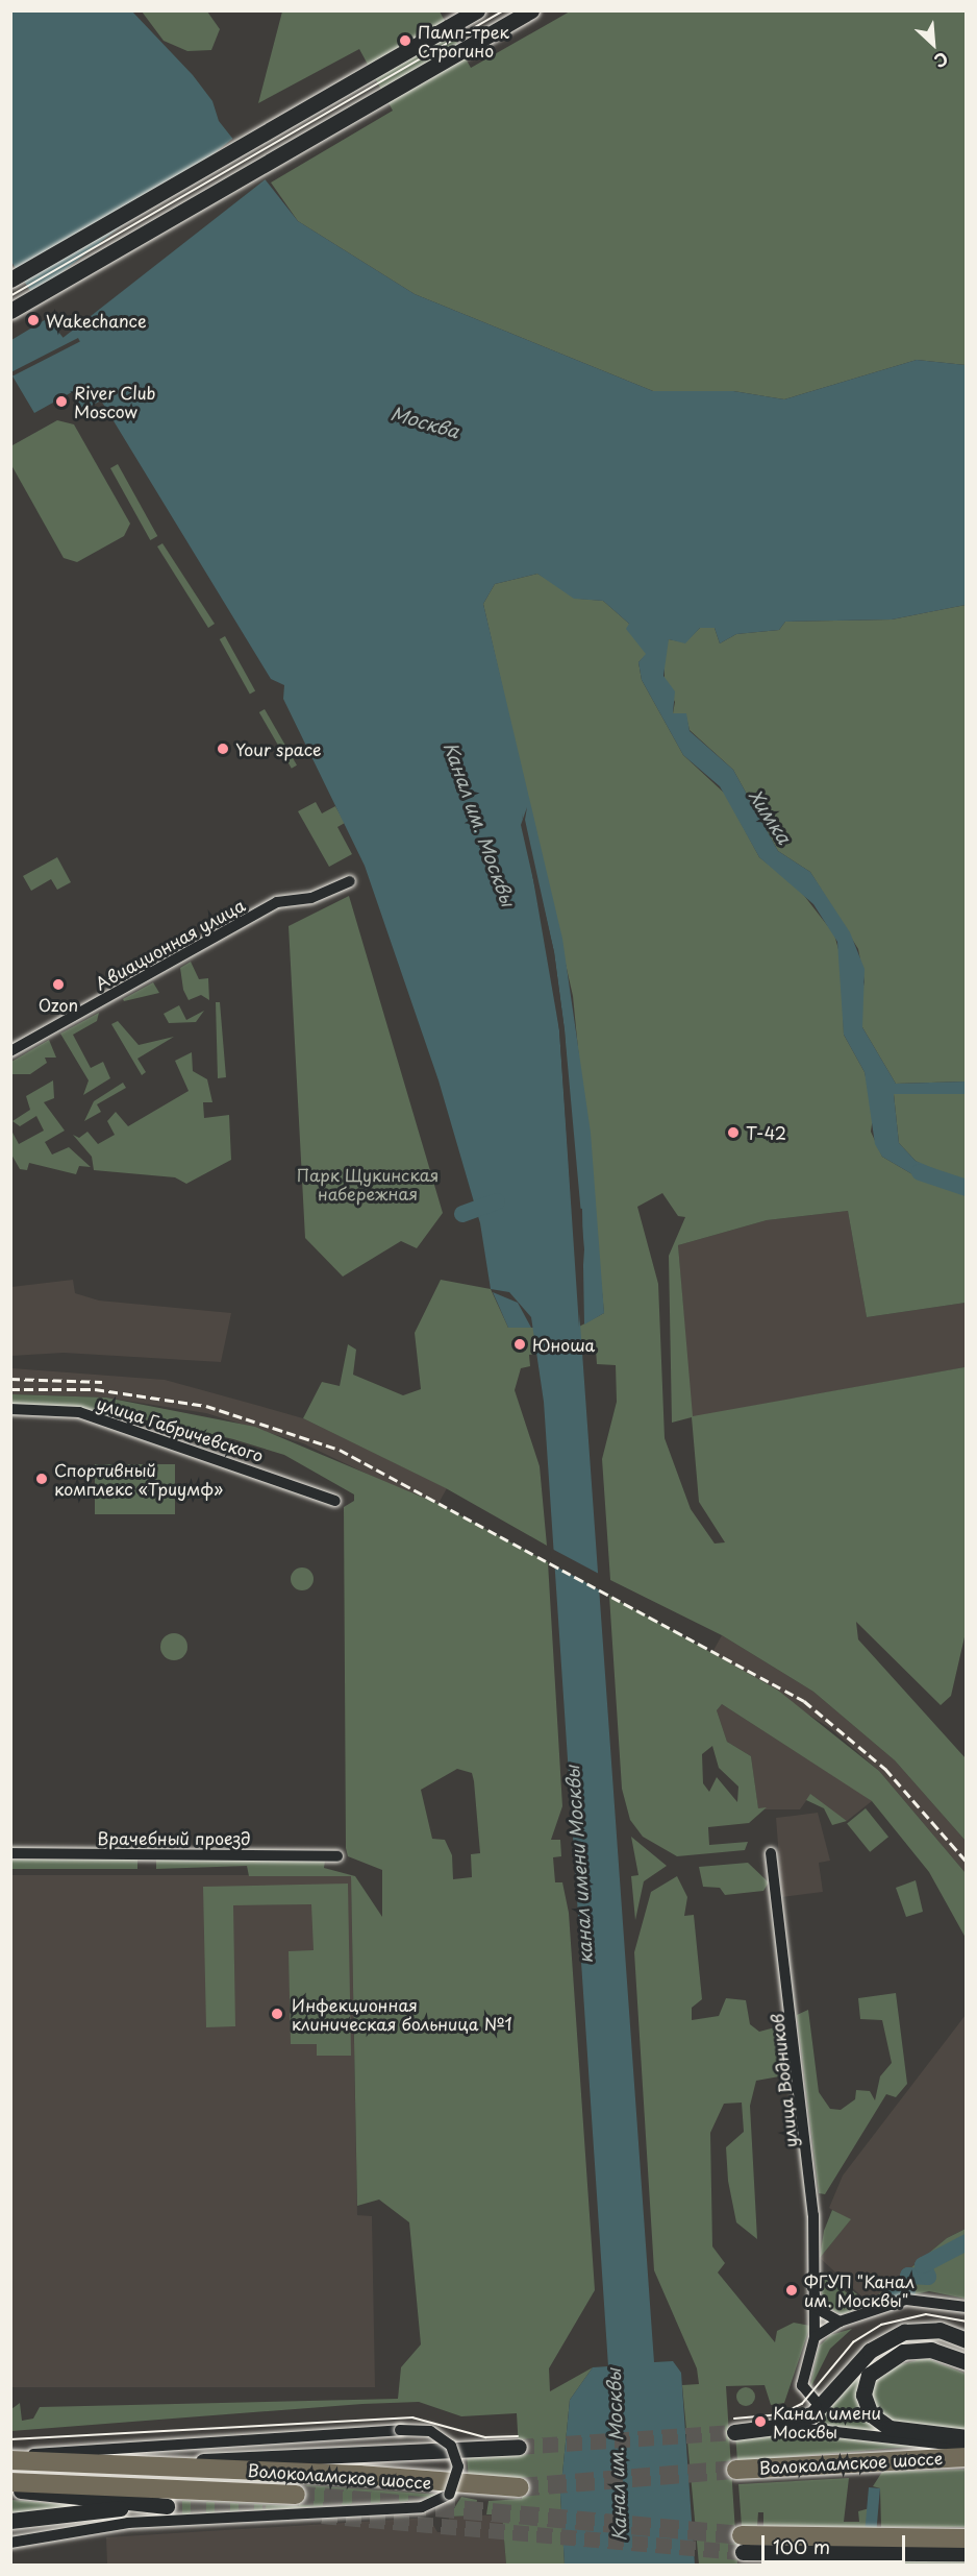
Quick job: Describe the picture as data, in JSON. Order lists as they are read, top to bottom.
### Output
{
  "streets": {
    "main road": ["Волоколамское шоссе"],
    "street": [
      "Авиационная улица",
      "улица Габричевского",
      "Врачебный проезд",
      "улица Водников"
    ]
  },
  "water": [
    "Москва",
    "Химка",
    "Канал им. Москвы",
    "канал имени Москвы"
  ],
  "parks": ["Парк Щукинская набережная"],
  "places": [
    "Памп-трек Строгино",
    "Wakechance",
    "River Club Moscow",
    "Your space",
    "Ozon",
    "Т-42",
    "Юноша",
    "Спортивный комплекс «Триумф»",
    "Инфекционная клиническая больница №1",
    "ФГУП \"Канал им. Москвы\"",
    "Канал имени Москвы"
  ],
  "scale_bar": "100 m",
  "north": "bottom right"
}
